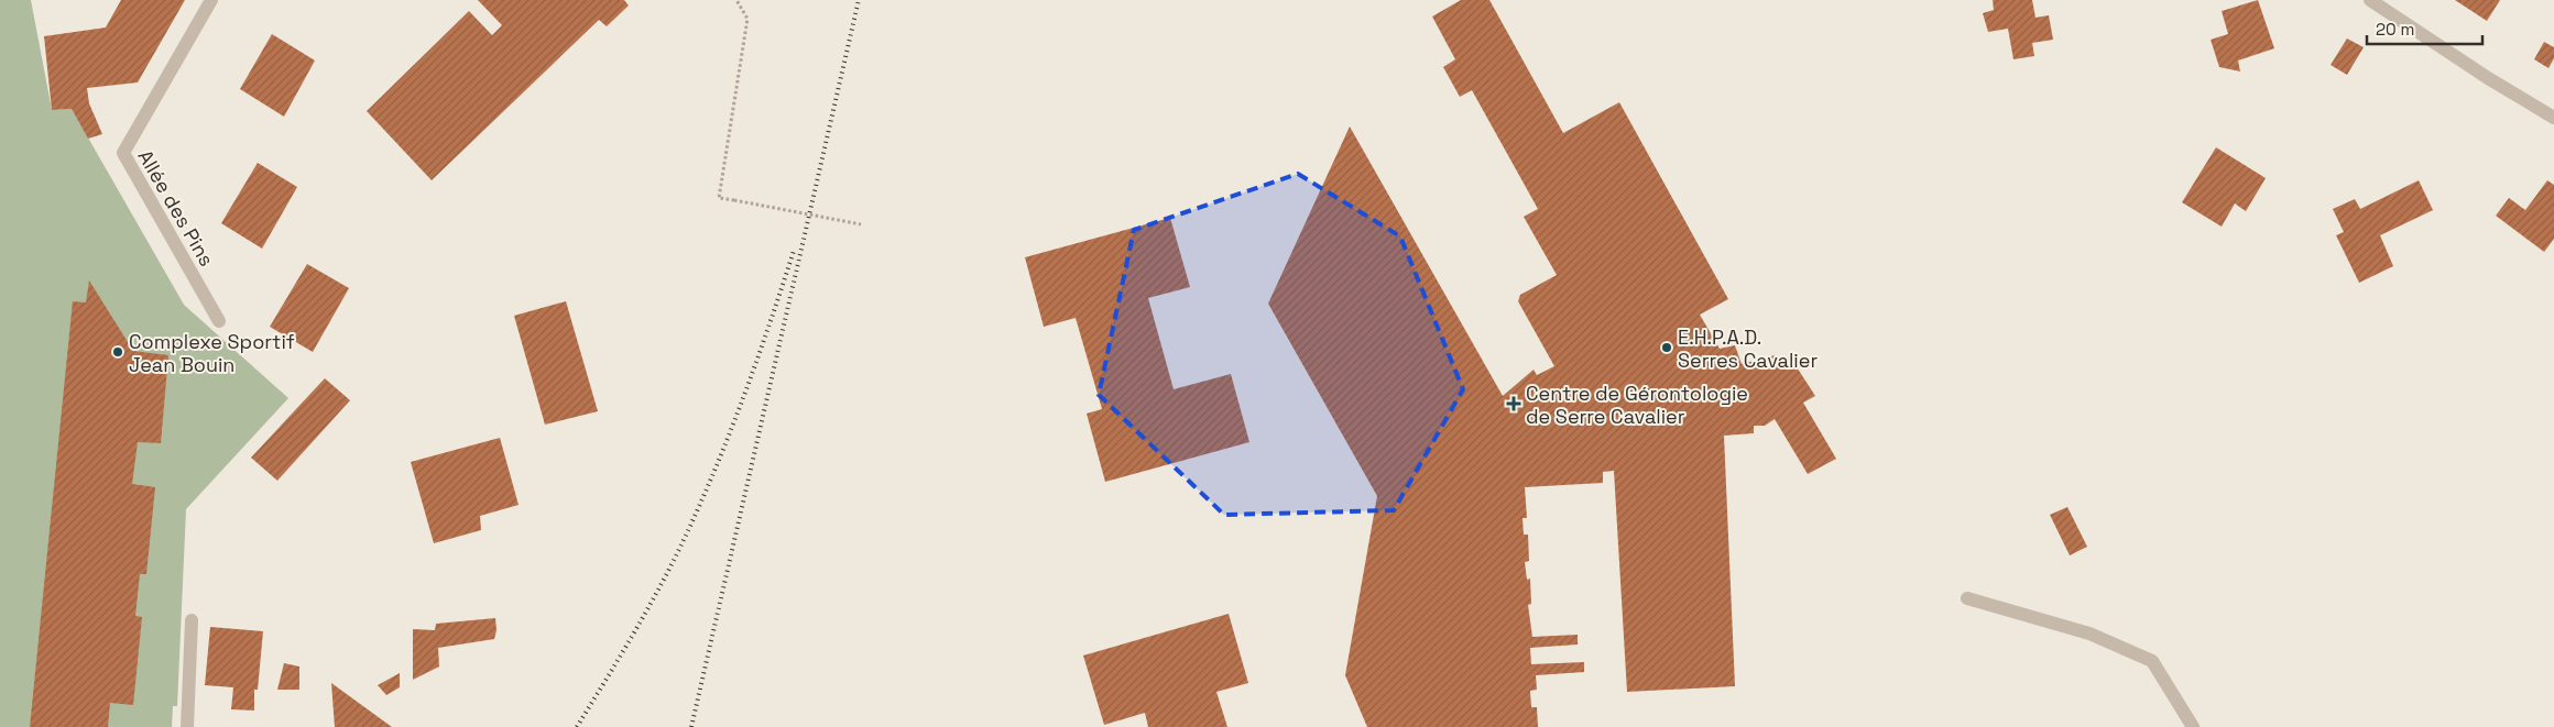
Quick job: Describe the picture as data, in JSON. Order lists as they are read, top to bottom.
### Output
{
  "streets": {
    "street": ["Allée des Pins"]
  },
  "places": {
    "other": ["E.H.P.A.D. Serres Cavalier", "Complexe Sportif Jean Bouin"],
    "health": ["Centre de Gérontologie de Serre Cavalier"]
  },
  "scale_bar": "20 m"
}
